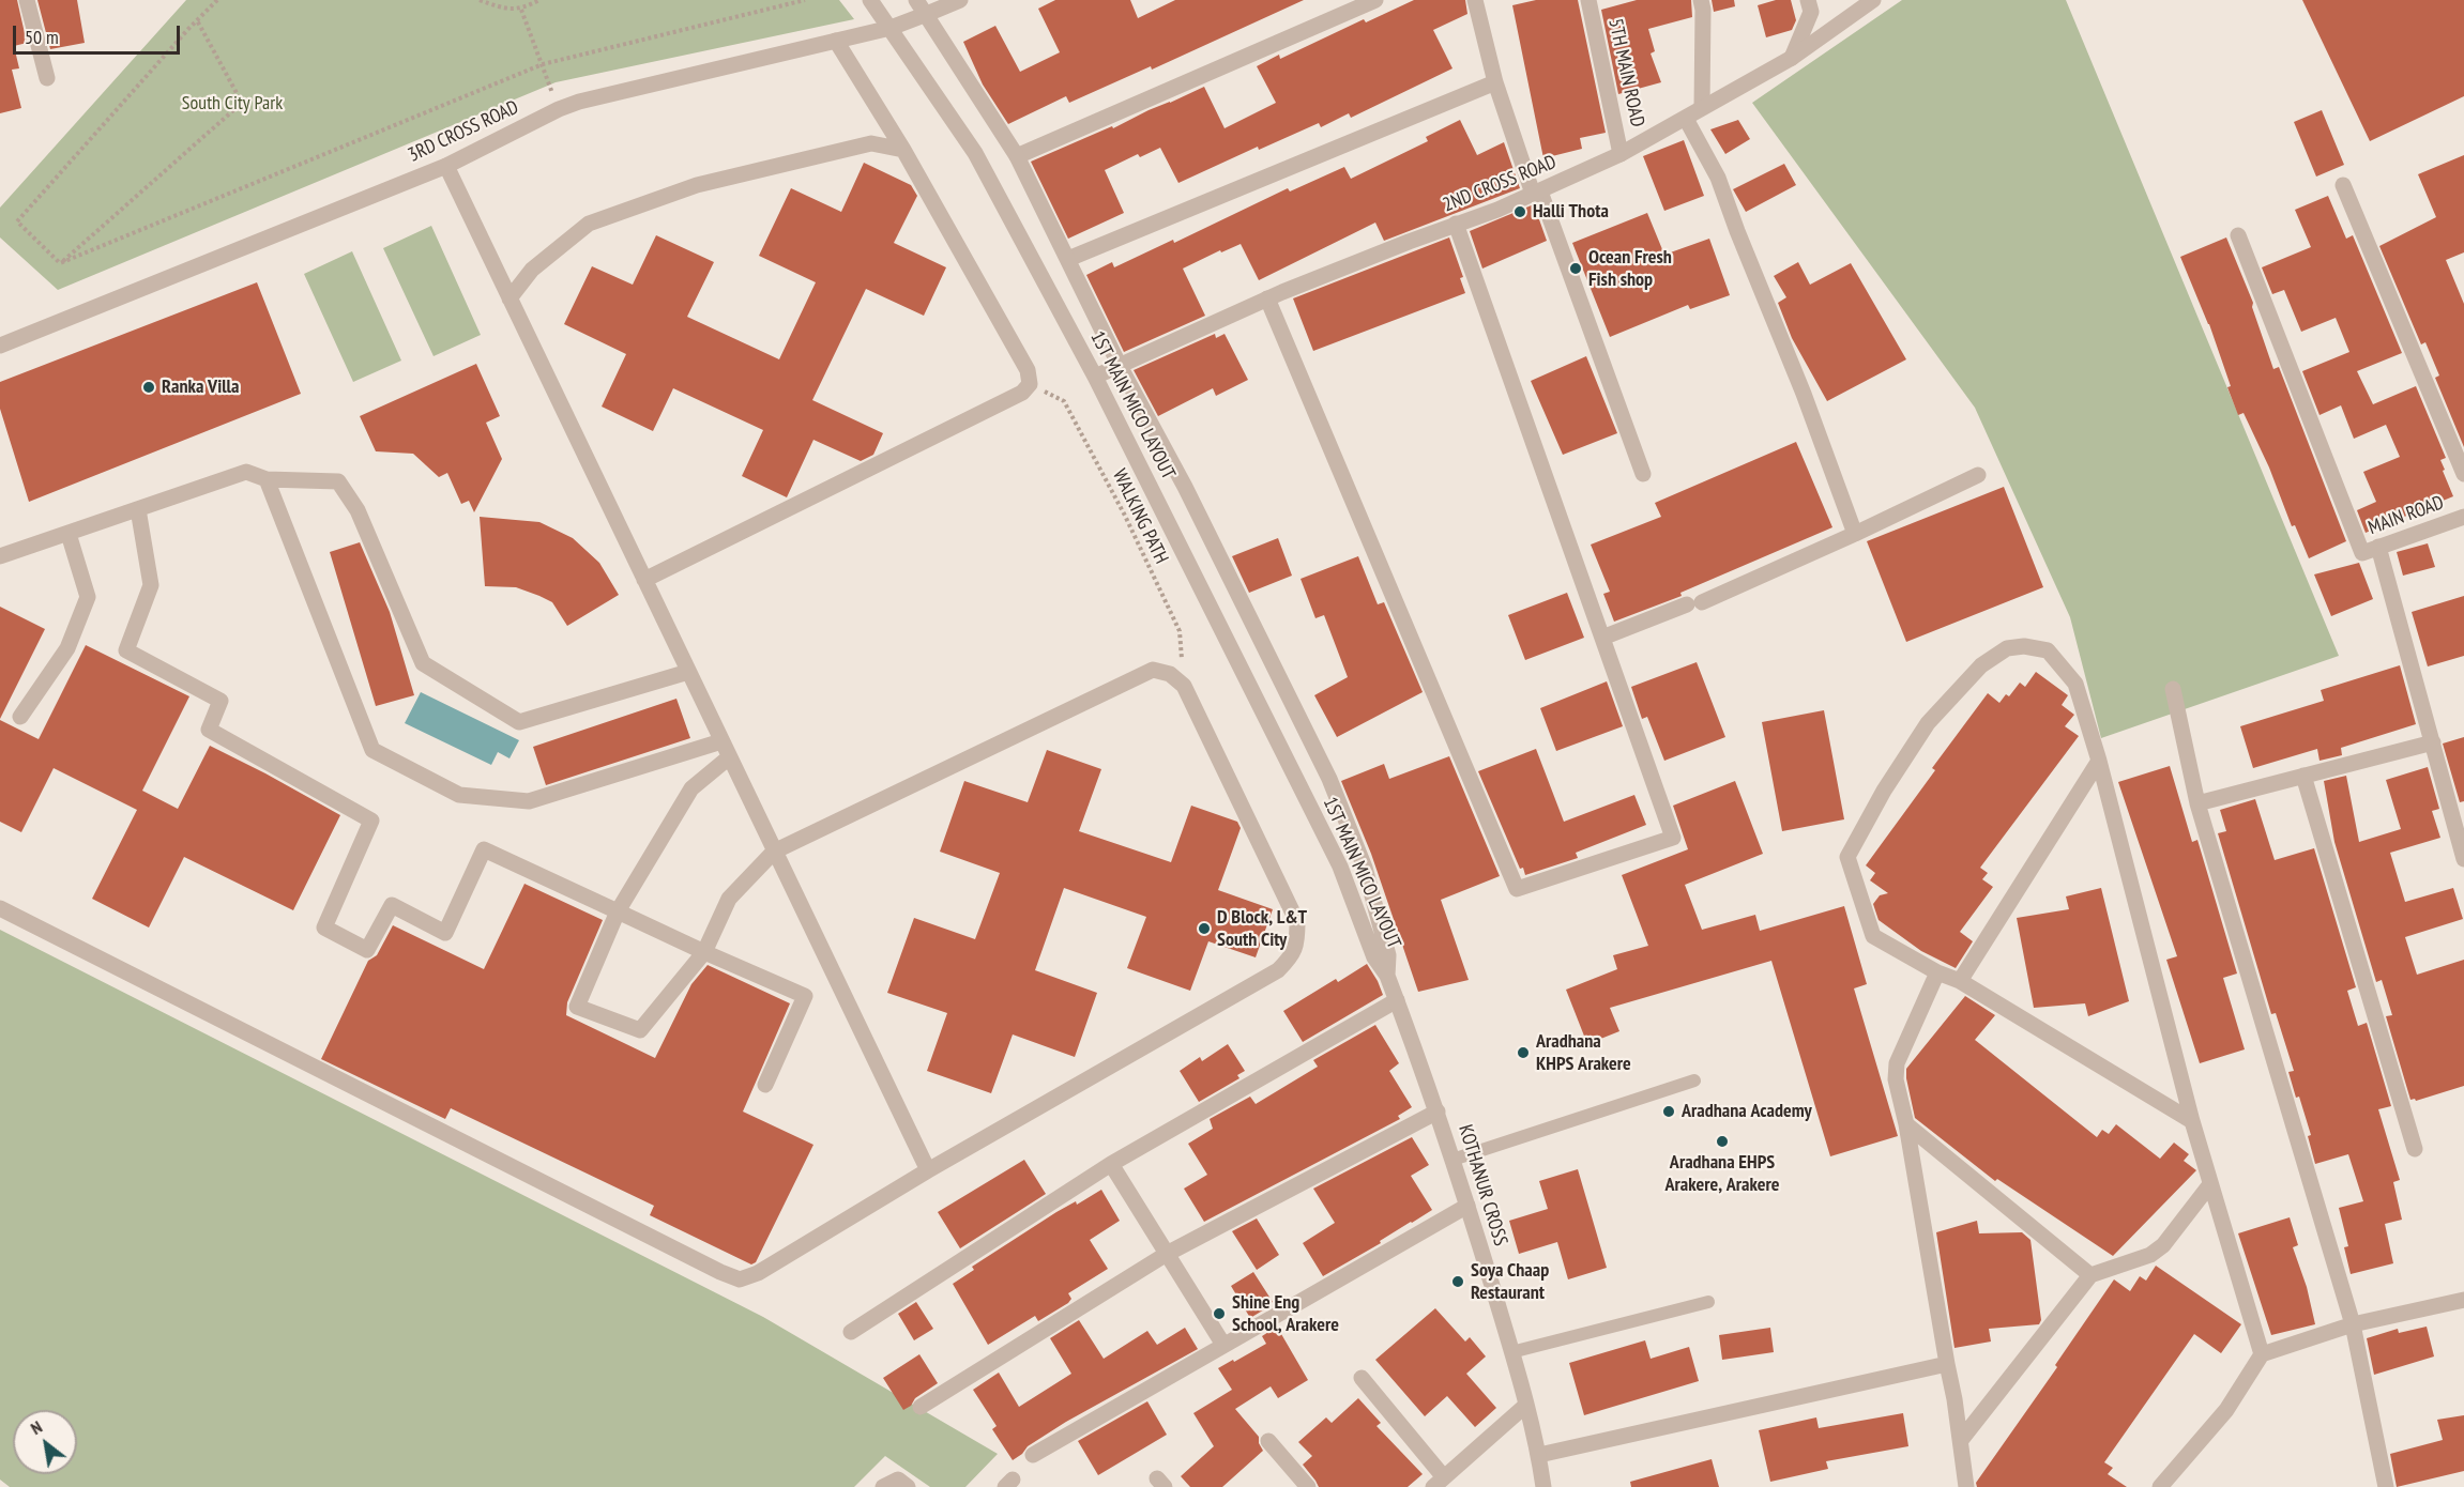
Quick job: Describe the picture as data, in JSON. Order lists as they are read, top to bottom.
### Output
{
  "streets": {
    "street": [
      "5TH MAIN ROAD",
      "3RD CROSS ROAD",
      "2ND CROSS ROAD",
      "1ST MAIN MICO LAYOUT",
      "MAIN ROAD",
      "KOTHANUR CROSS"
    ],
    "path": ["WALKING PATH"]
  },
  "crossings": [
    ["5TH MAIN ROAD", "2ND CROSS ROAD"],
    ["3RD CROSS ROAD", "1ST MAIN MICO LAYOUT"],
    ["2ND CROSS ROAD", "1ST MAIN MICO LAYOUT"],
    ["1ST MAIN MICO LAYOUT", "KOTHANUR CROSS"]
  ],
  "parks": ["South City Park"],
  "places": [
    "Halli Thota",
    "Ocean Fresh Fish shop",
    "Ranka Villa",
    "D Block, L&T South City",
    "Aradhana KHPS Arakere",
    "Aradhana Academy",
    "Aradhana EHPS Arakere, Arakere",
    "Soya Chaap Restaurant",
    "Shine Eng School, Arakere"
  ],
  "scale_bar": "50 m",
  "north": "top left"
}
